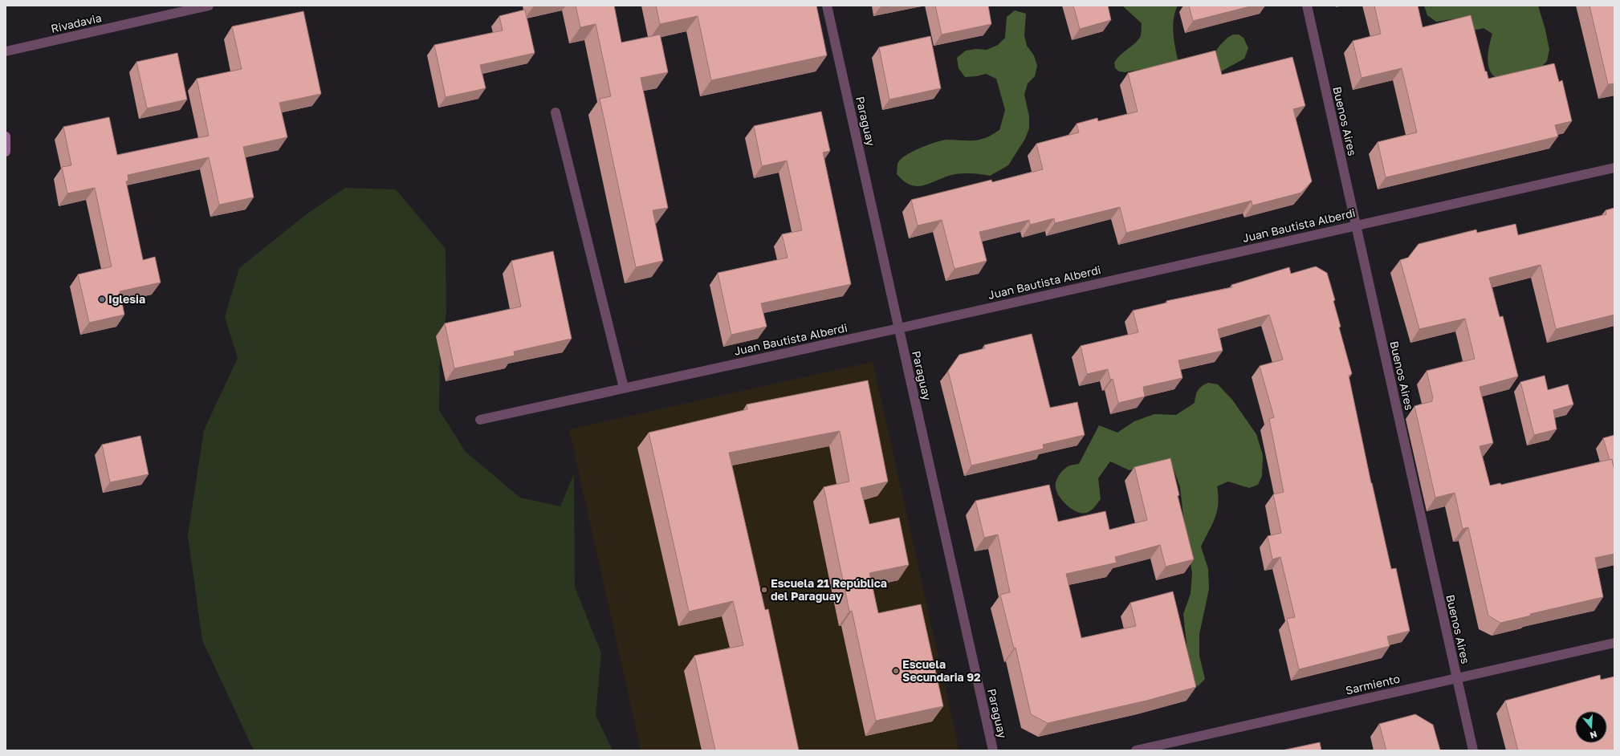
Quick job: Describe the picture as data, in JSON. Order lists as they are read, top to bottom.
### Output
{
  "streets": {
    "street": [
      "Rivadavia",
      "Paraguay",
      "Buenos Aires",
      "Juan Bautista Alberdi",
      "Sarmiento"
    ]
  },
  "crossings": [
    ["Paraguay", "Juan Bautista Alberdi"],
    ["Buenos Aires", "Juan Bautista Alberdi"],
    ["Buenos Aires", "Sarmiento"]
  ],
  "places": ["Iglesia", "Escuela 21 República del Paraguay", "Escuela Secundaria 92"],
  "north": "bottom"
}
